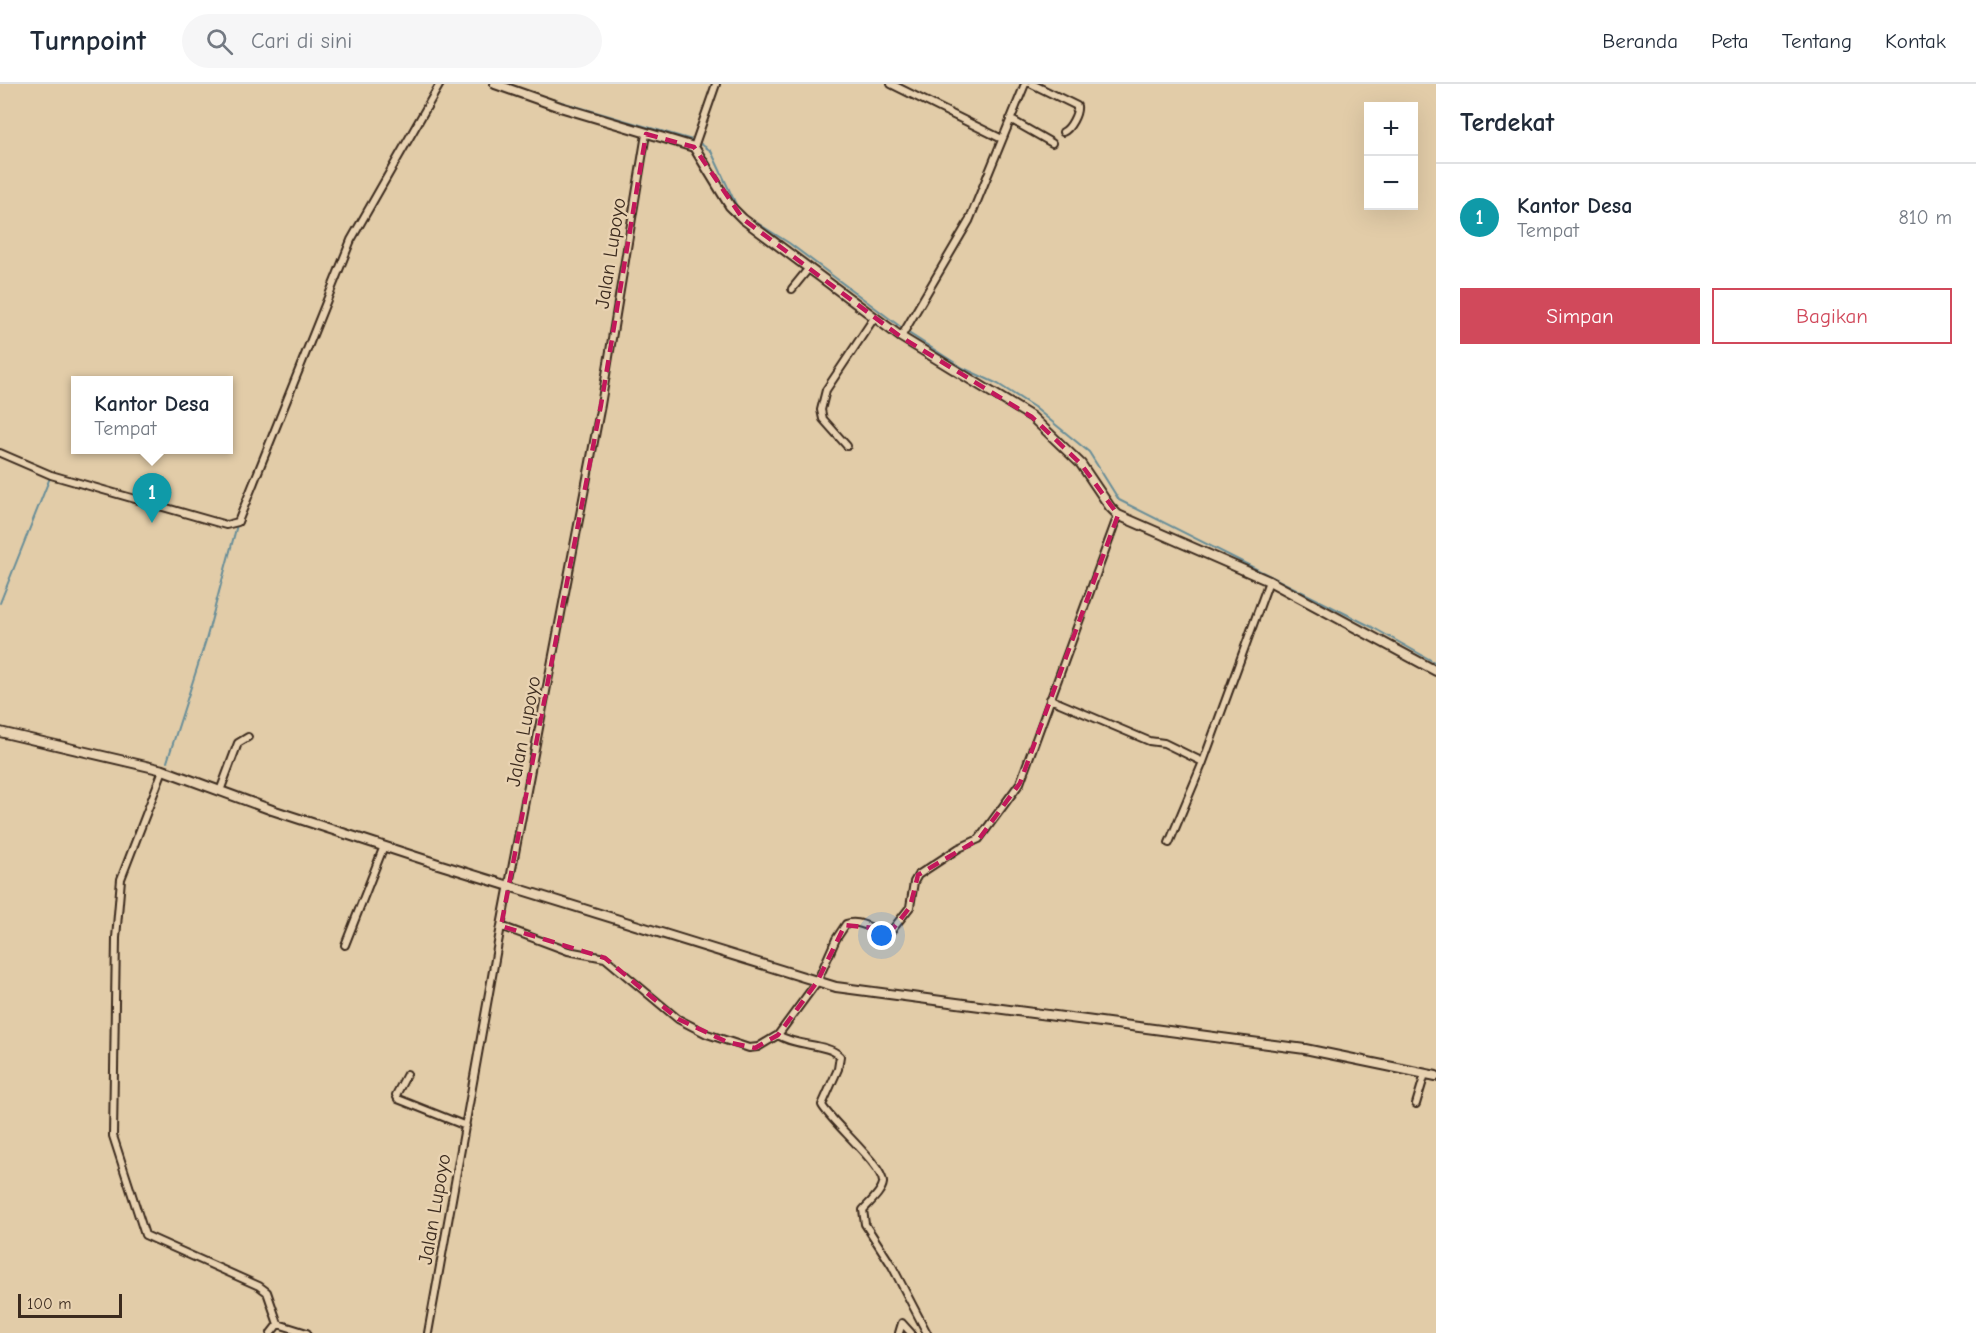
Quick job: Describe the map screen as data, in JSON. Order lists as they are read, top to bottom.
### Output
{
  "streets": {
    "street": ["Jalan Lupoyo"]
  },
  "scale_bar": "100 m",
  "page": {
    "header": "Turnpoint",
    "search": "Cari di sini",
    "nav": [
      "Beranda",
      "Peta",
      "Tentang",
      "Kontak"
    ],
    "heading": "Terdekat",
    "map_buttons": ["+", "−"],
    "list": [
      {
        "mark": "1",
        "name": "Kantor Desa",
        "note": "Tempat",
        "value": "810 m"
      }
    ],
    "buttons": ["Simpan", "Bagikan"],
    "popup": ["Kantor Desa", "Tempat"],
    "pins": "1",
    "scale": "100 m"
  }
}
